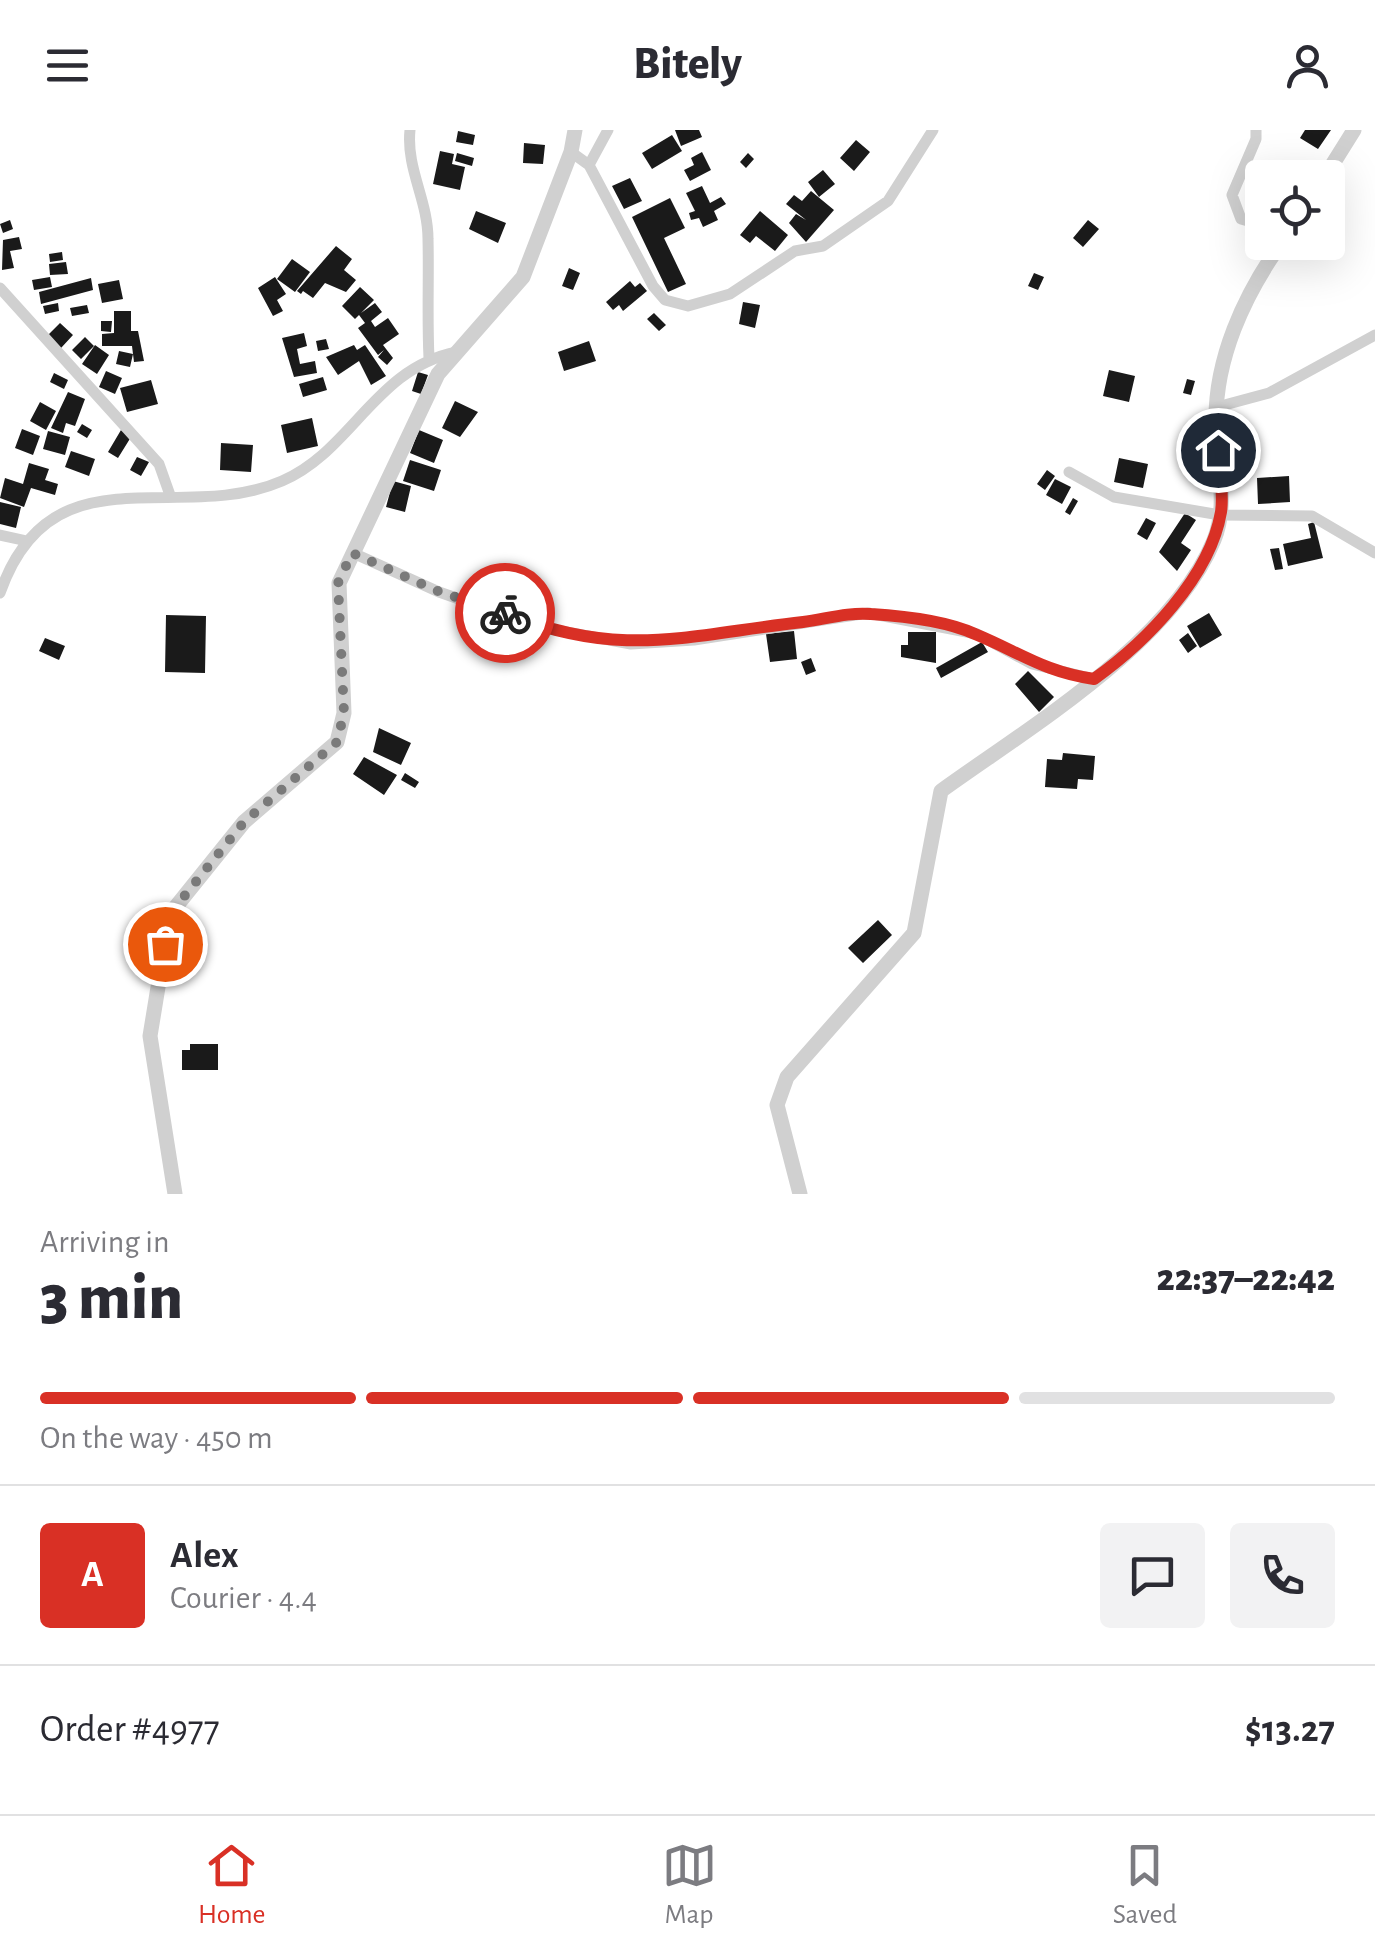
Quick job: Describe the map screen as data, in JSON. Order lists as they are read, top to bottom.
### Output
{
  "page": {
    "header": "Bitely",
    "heading": ["3 min", "Arriving in", "22:37–22:42"],
    "panel": [
      "Alex",
      "Courier · 4.4",
      "Order #4977",
      "$13.27"
    ],
    "bar": "On the way · 450 m",
    "round": "A",
    "tabs": ["Home", "Map", "Saved"]
  }
}
